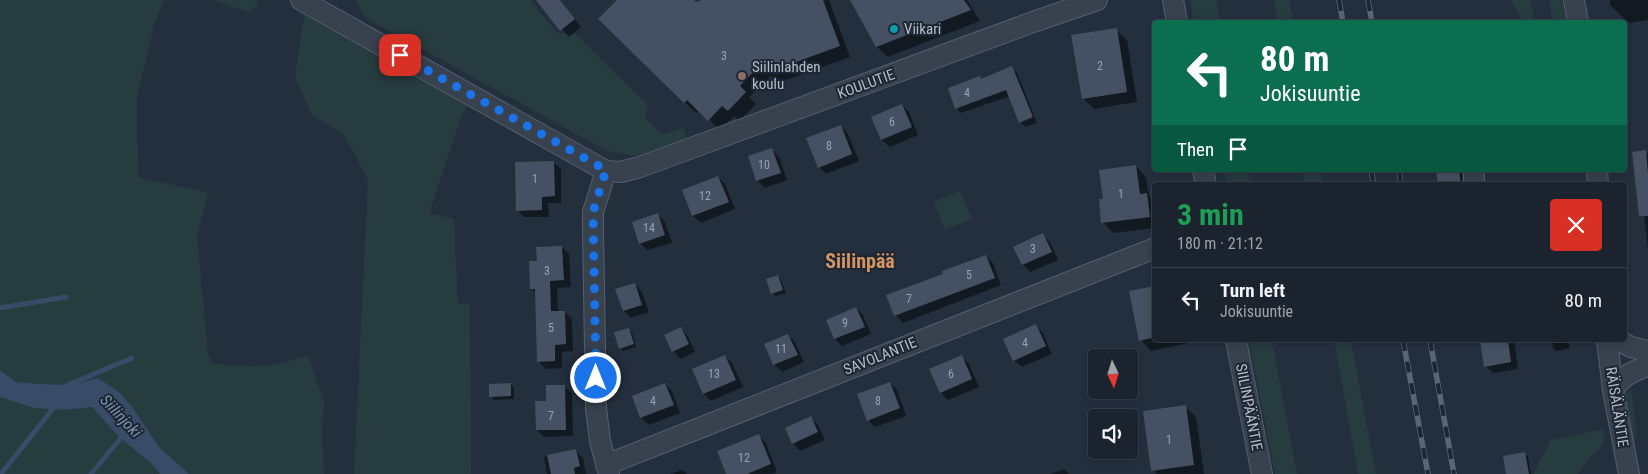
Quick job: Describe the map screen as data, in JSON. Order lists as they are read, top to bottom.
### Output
{
  "streets": {
    "street": [
      "KOULUTIE",
      "SAVOLANTIE",
      "SIILINPÄÄNTIE",
      "RÄISÄLÄNTIE"
    ]
  },
  "districts": ["Siilinpää"],
  "water": ["Siilinjoki"],
  "places": ["Viikari", "Siilinlahden koulu"],
  "house_numbers": [
    "3",
    "2",
    "4",
    "6",
    "8",
    "10",
    "1",
    "1",
    "12",
    "14",
    "3",
    "3",
    "5",
    "7",
    "9",
    "5",
    "4",
    "11",
    "13",
    "6",
    "4",
    "8",
    "7",
    "1",
    "12"
  ],
  "north": "bottom",
  "page": {
    "turn": ["80 m", "Jokisuuntie"],
    "then": "Then",
    "heading": ["3 min", "180 m · 21:12"],
    "list": [
      {
        "name": "Turn left",
        "note": "Jokisuuntie",
        "value": "80 m"
      }
    ]
  }
}
